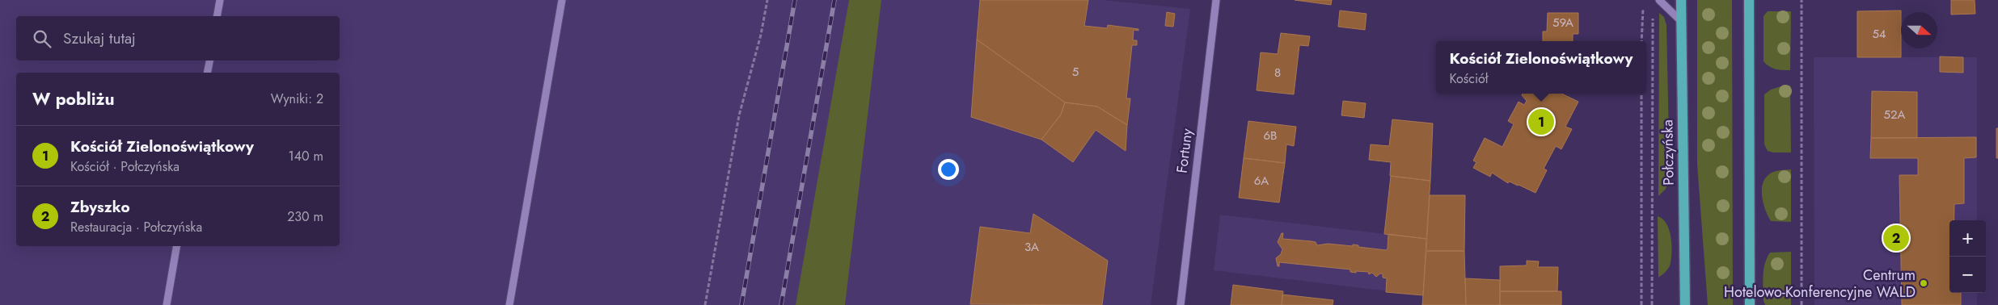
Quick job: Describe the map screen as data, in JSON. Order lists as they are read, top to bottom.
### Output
{
  "streets": {
    "main road": ["Połczyńska"],
    "street": ["Fortuny"]
  },
  "places": ["Centrum Hotelowo-Konferencyjne WALD"],
  "house_numbers": [
    "59A",
    "54",
    "5",
    "8",
    "52A",
    "6B",
    "6A",
    "3A"
  ],
  "north": "right",
  "page": {
    "search": "Szukaj tutaj",
    "popup": ["Kościół Zielonoświątkowy", "Kościół"],
    "heading": ["W pobliżu", "Wyniki: 2"],
    "pins": ["1", "2"],
    "list": [
      {
        "mark": "1",
        "name": "Kościół Zielonoświątkowy",
        "note": "Kościół · Połczyńska",
        "value": "140 m"
      },
      {
        "mark": "2",
        "name": "Zbyszko",
        "note": "Restauracja · Połczyńska",
        "value": "230 m"
      }
    ],
    "map_buttons": ["+", "−"]
  }
}
